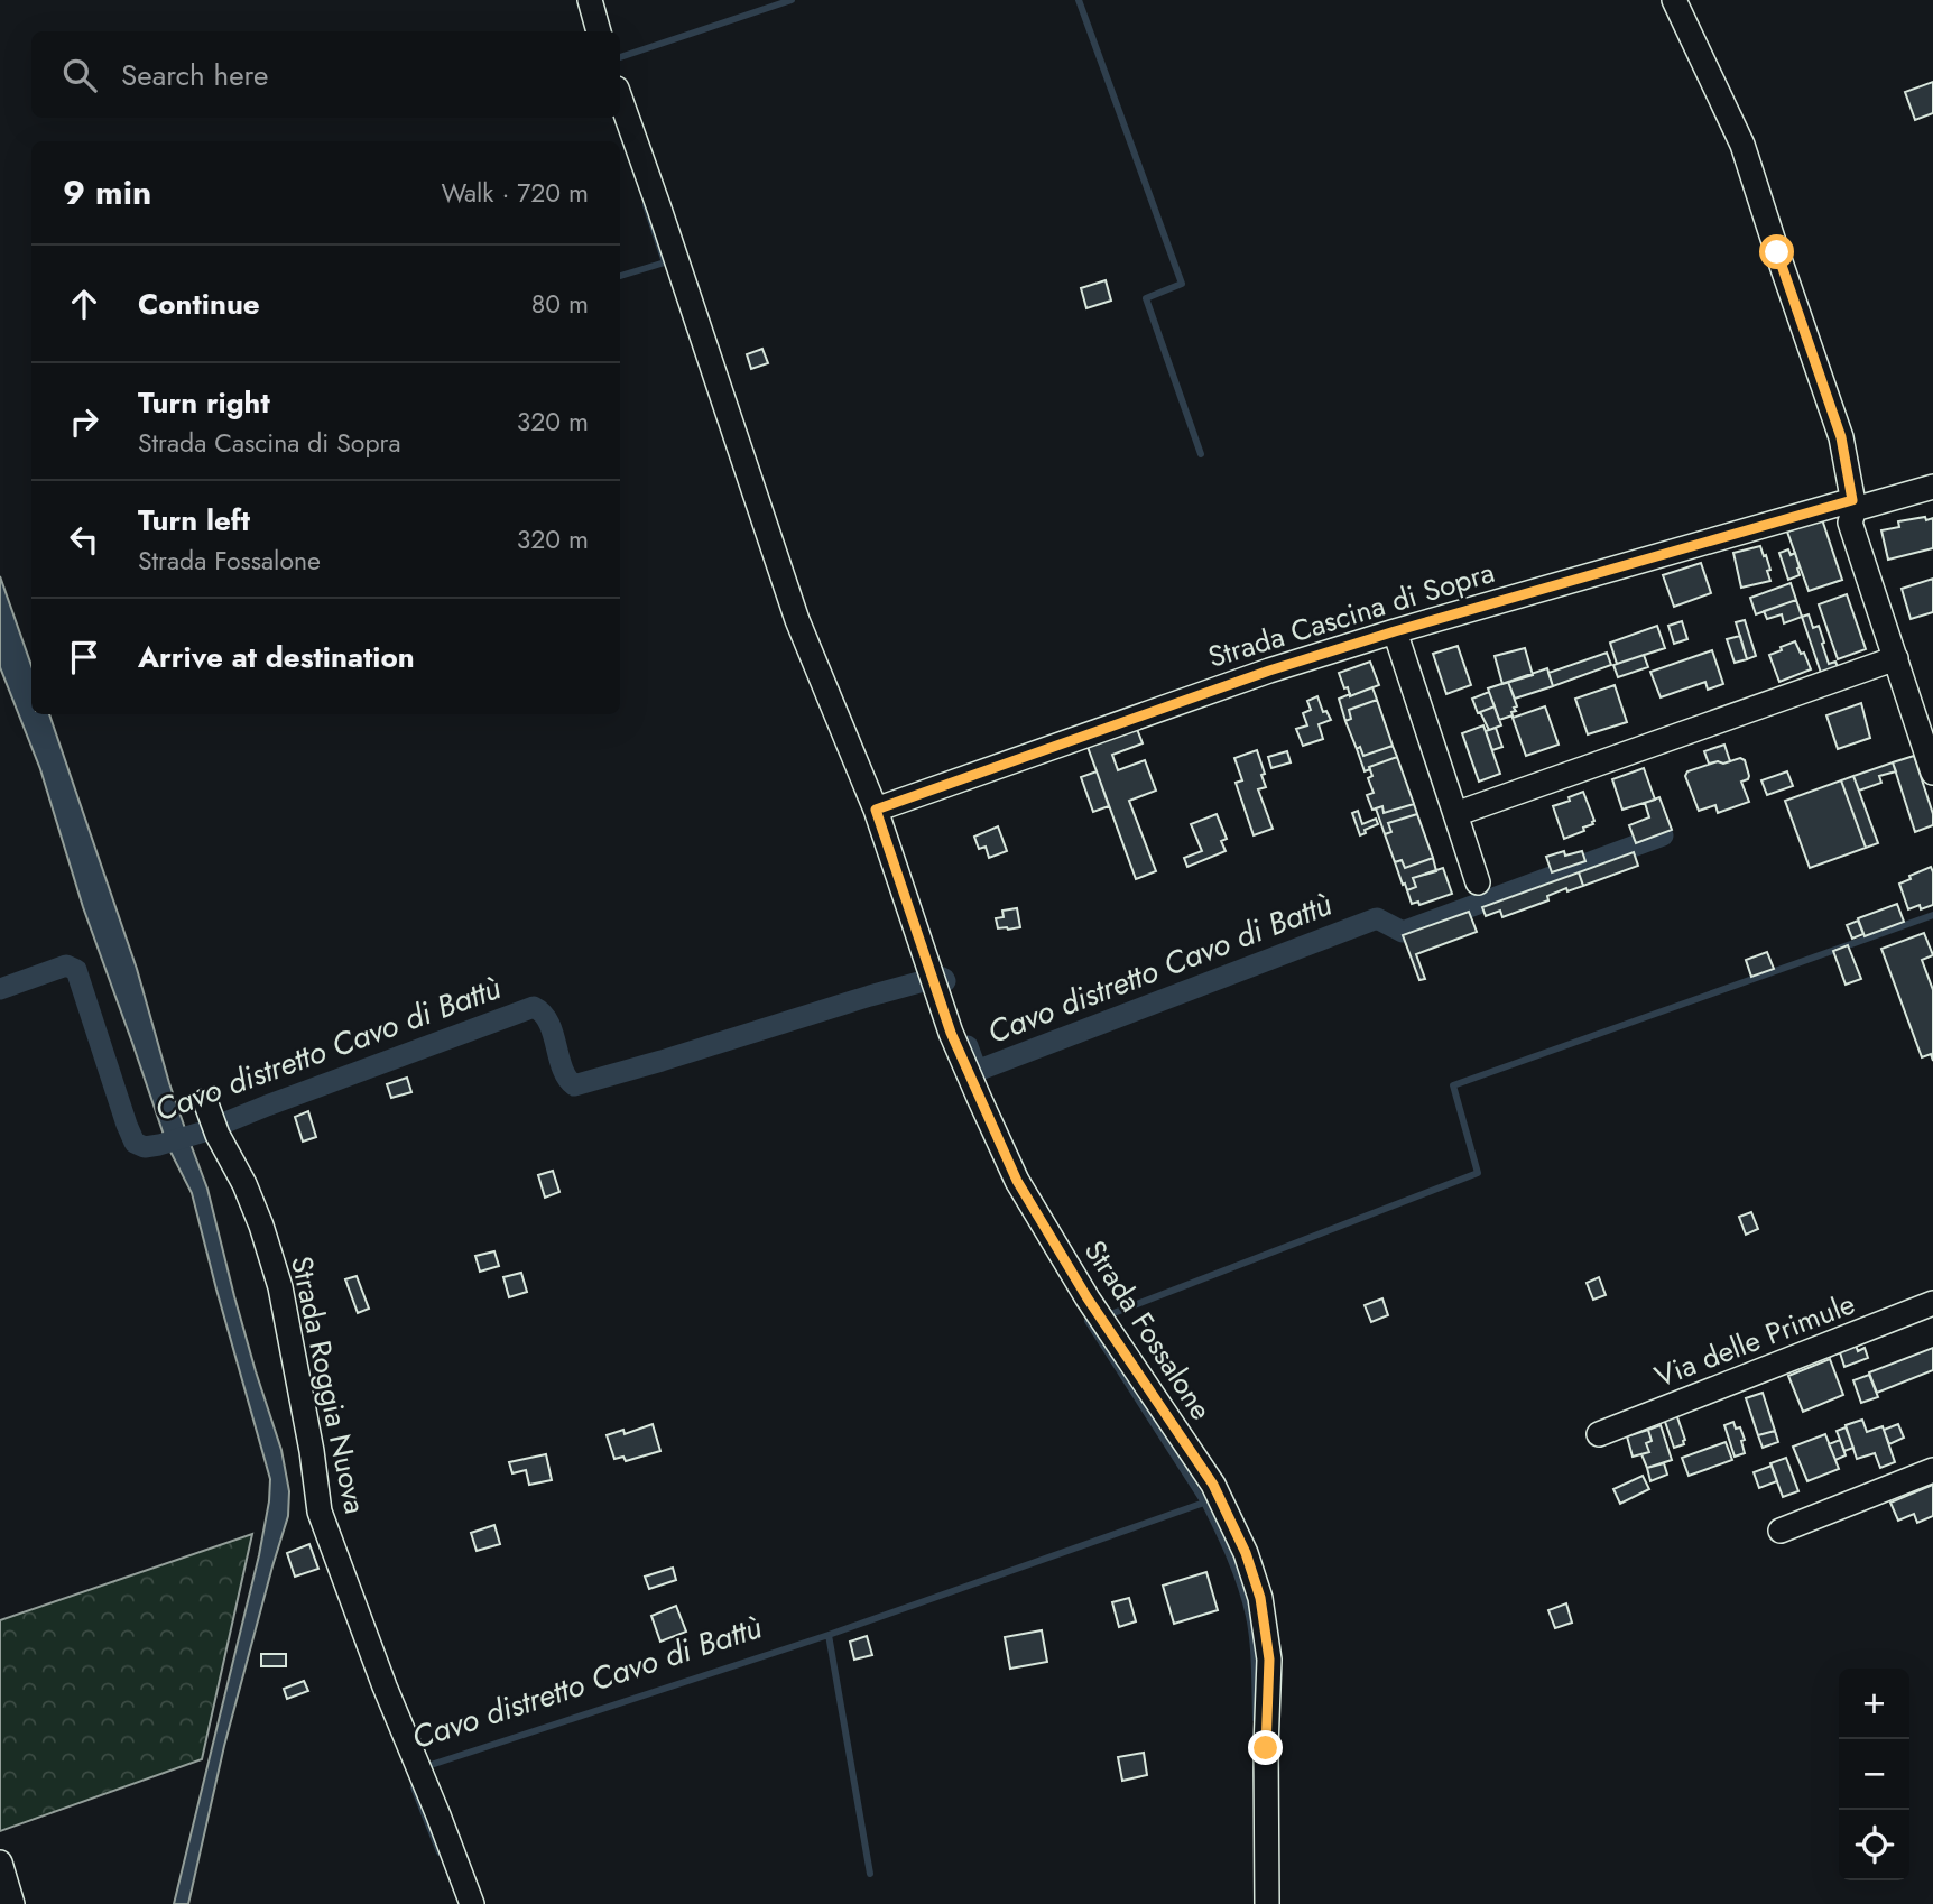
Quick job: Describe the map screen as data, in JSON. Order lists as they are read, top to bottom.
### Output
{
  "streets": {
    "street": [
      "Strada Cascina di Sopra",
      "Strada Fossalone",
      "Via delle Primule",
      "Strada Roggia Nuova"
    ]
  },
  "crossings": [
    ["Strada Cascina di Sopra", "Strada Fossalone"]
  ],
  "water": ["Cavo distretto Cavo di Battù"],
  "page": {
    "search": "Search here",
    "heading": ["9 min", "Walk · 720 m"],
    "list": [
      ["Continue", "80 m"],
      ["Turn right", "Strada Cascina di Sopra", "320 m"],
      ["Turn left", "Strada Fossalone", "320 m"],
      "Arrive at destination"
    ],
    "map_buttons": ["+", "−"]
  }
}
